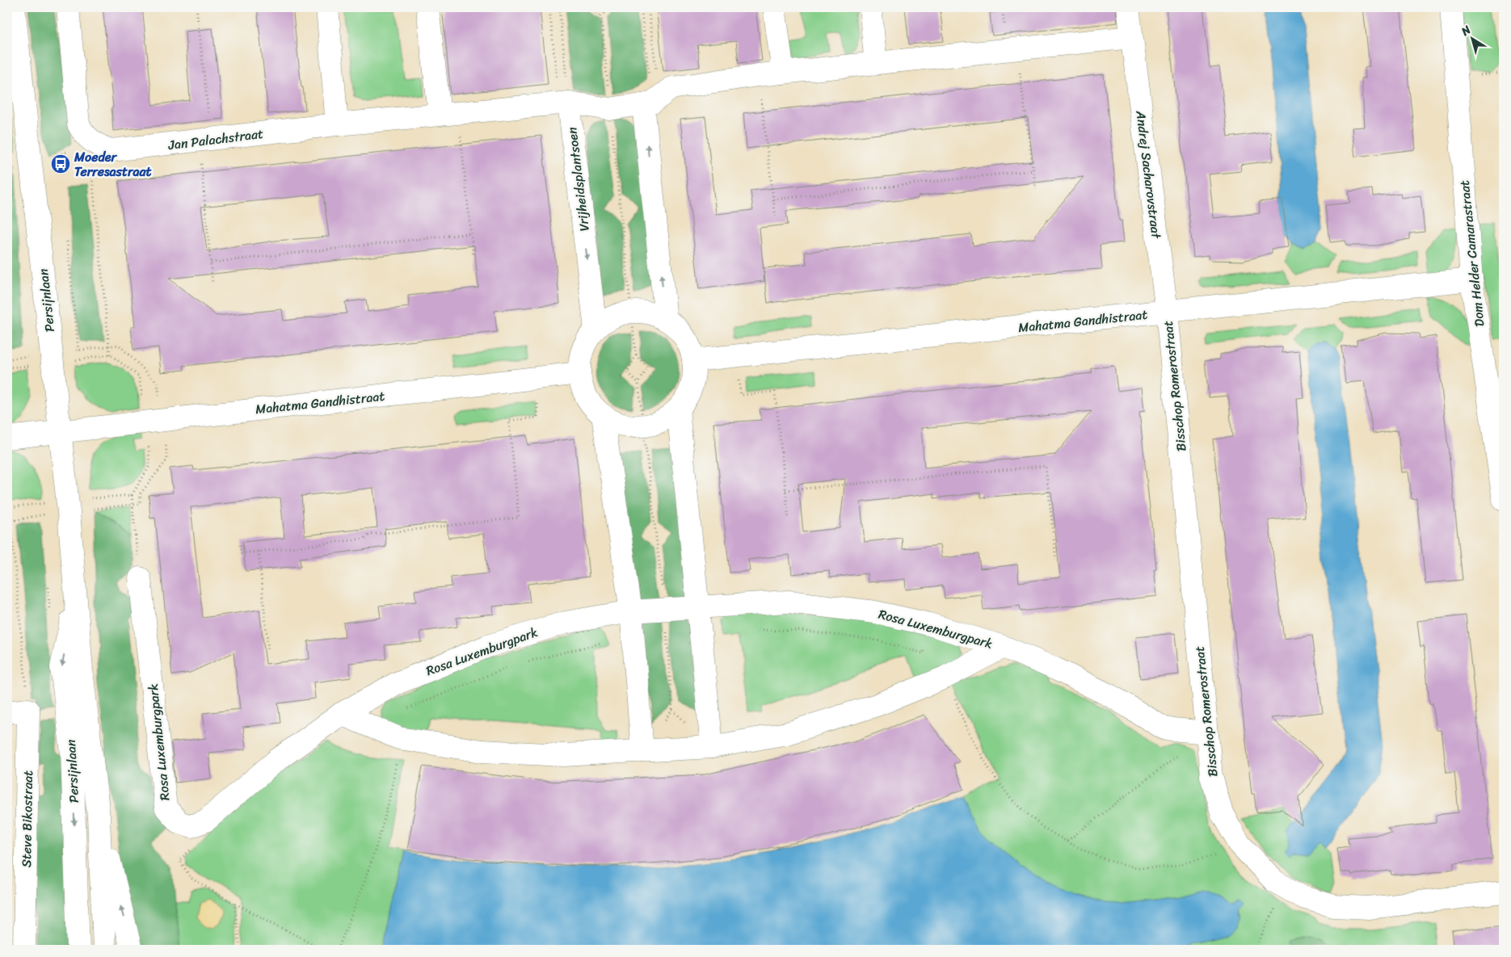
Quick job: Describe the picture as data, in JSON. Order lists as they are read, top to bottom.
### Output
{
  "streets": {
    "street": [
      "Jan Palachstraat",
      "Andrej Sacharovstraat",
      "Vrijheidsplantsoen",
      "Dom Helder Camarastraat",
      "Persijnlaan",
      "Mahatma Gandhistraat",
      "Bisschop Romerostraat",
      "Rosa Luxemburgpark",
      "Steve Bikostraat"
    ]
  },
  "crossings": [
    ["Jan Palachstraat", "Vrijheidsplantsoen"],
    ["Andrej Sacharovstraat", "Mahatma Gandhistraat"],
    ["Andrej Sacharovstraat", "Bisschop Romerostraat"],
    ["Dom Helder Camarastraat", "Mahatma Gandhistraat"],
    ["Persijnlaan", "Mahatma Gandhistraat"],
    ["Mahatma Gandhistraat", "Bisschop Romerostraat"],
    ["Bisschop Romerostraat", "Rosa Luxemburgpark"]
  ],
  "places": {
    "bus stop": ["Moeder Terresastraat"]
  },
  "north": "top left"
}
